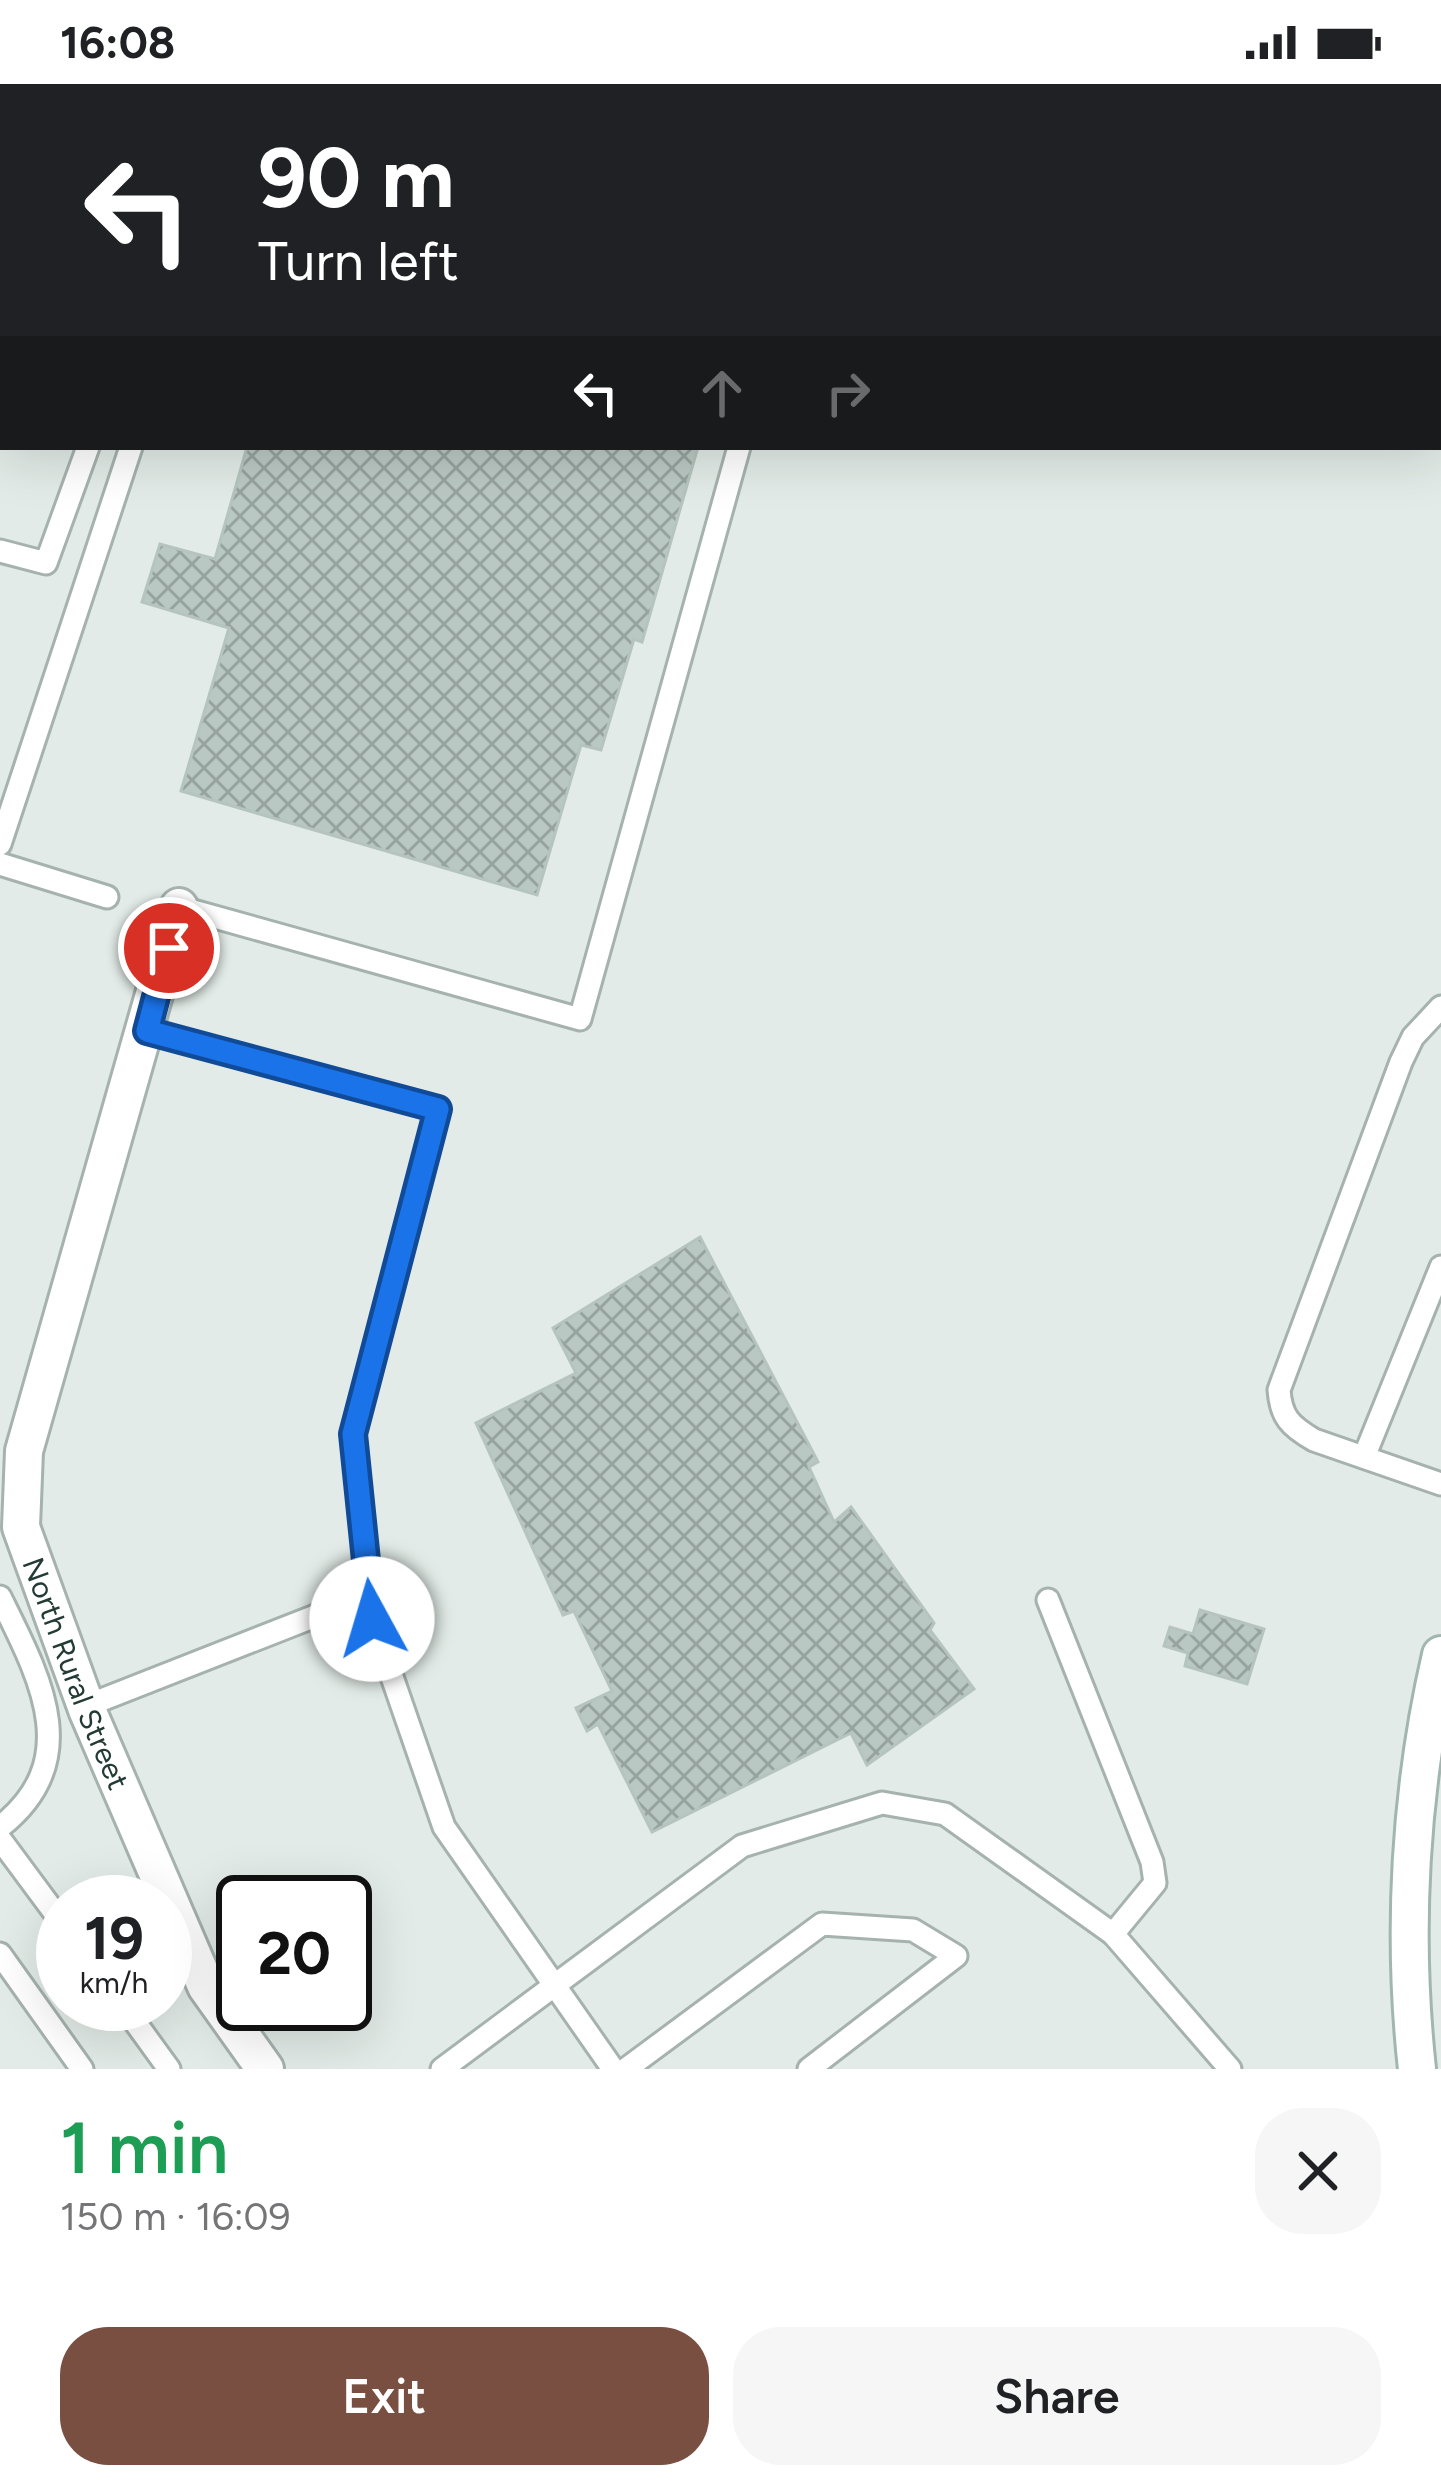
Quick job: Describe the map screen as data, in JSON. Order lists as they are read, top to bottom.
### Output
{
  "streets": {
    "street": ["North Rural Street"]
  },
  "page": {
    "status": "16:08",
    "turn": ["90 m", "Turn left"],
    "speed": "19 km/h",
    "limit": "20",
    "heading": ["1 min", "150 m · 16:09"],
    "buttons": ["Exit", "Share"]
  }
}
